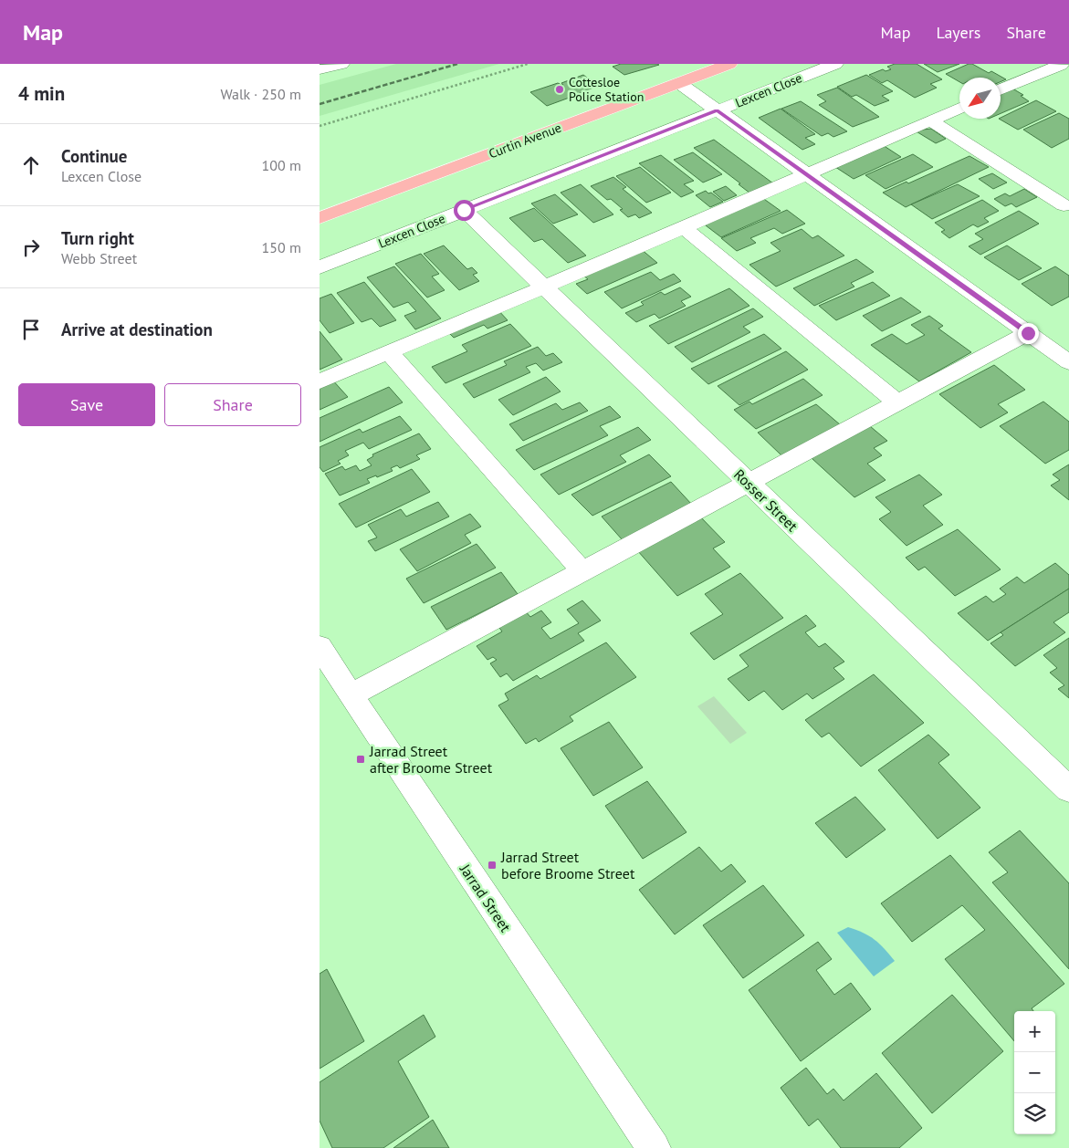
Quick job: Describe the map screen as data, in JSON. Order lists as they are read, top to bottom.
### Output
{
  "streets": {
    "main road": ["Curtin Avenue"],
    "street": ["Lexcen Close", "Rosser Street", "Jarrad Street"]
  },
  "crossings": [
    ["Lexcen Close", "Rosser Street"]
  ],
  "places": {
    "other": ["Cottesloe Police Station"],
    "transit": ["Jarrad Street after Broome Street", "Jarrad Street before Broome Street"]
  },
  "north": "bottom left",
  "page": {
    "header": "Map",
    "nav": ["Map", "Layers", "Share"],
    "heading": ["4 min", "Walk · 250 m"],
    "list": [
      ["Continue", "Lexcen Close", "100 m"],
      ["Turn right", "Webb Street", "150 m"],
      "Arrive at destination"
    ],
    "buttons": ["Save", "Share"],
    "map_buttons": ["+", "−"]
  }
}
